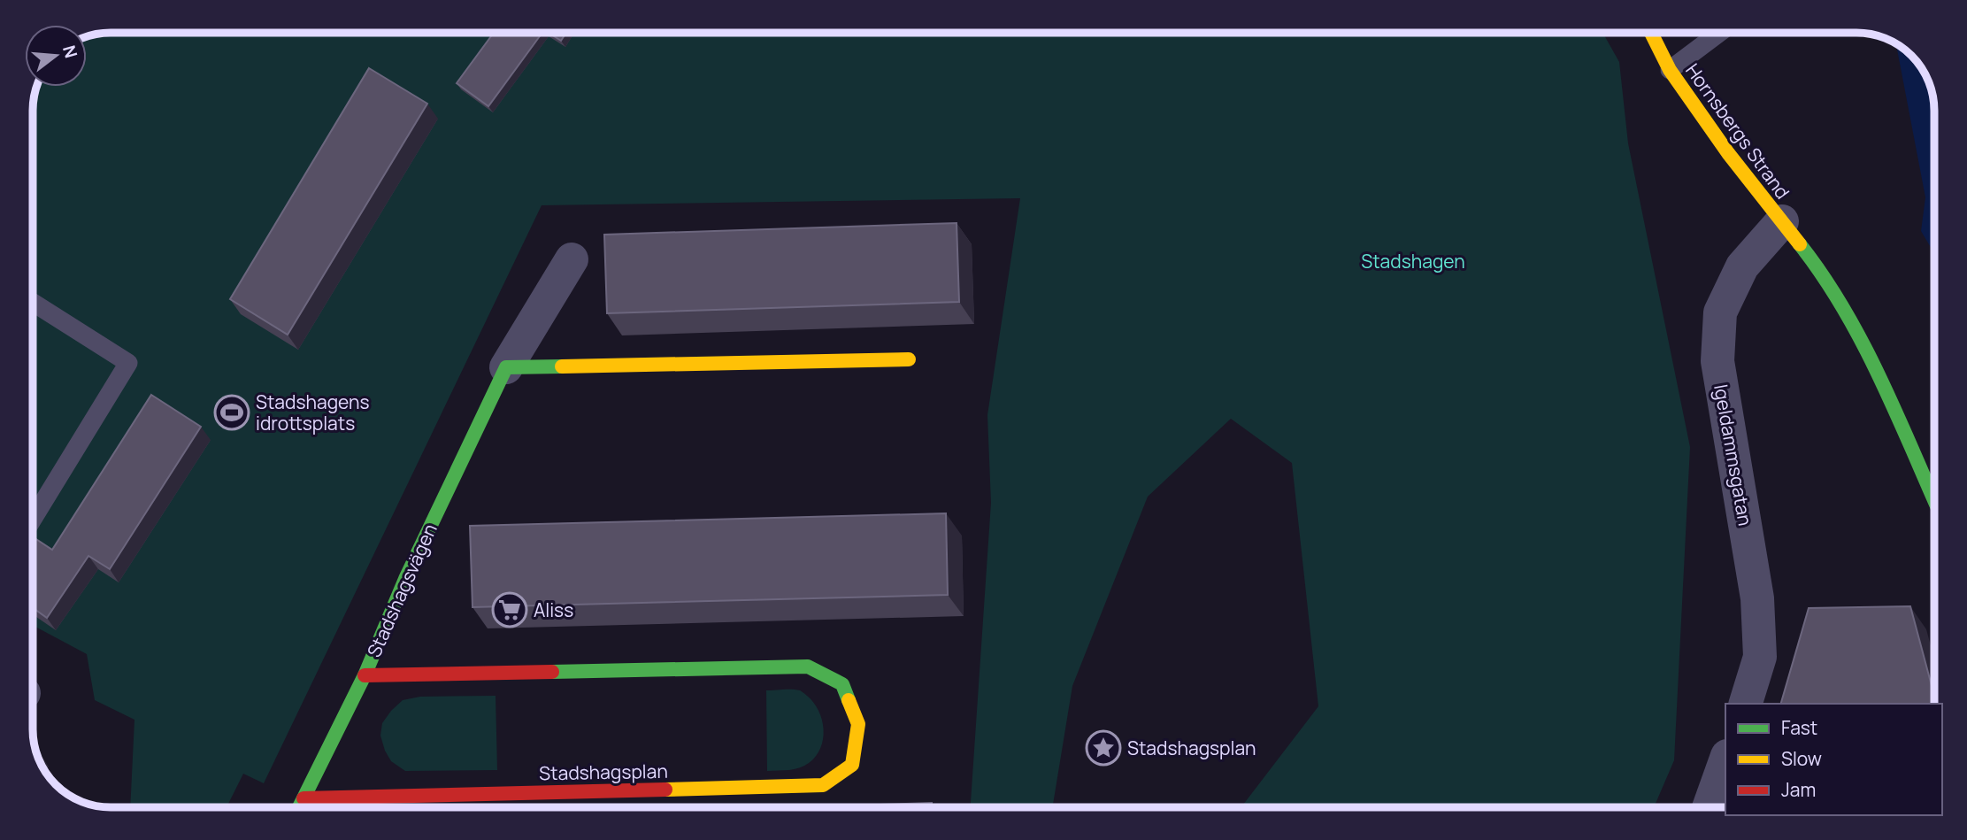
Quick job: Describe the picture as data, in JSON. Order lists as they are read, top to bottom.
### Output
{
  "streets": {
    "street": [
      "Hornsbergs Strand",
      "Igeldammsgatan",
      "Stadshagsvägen",
      "Stadshagsplan"
    ]
  },
  "crossings": [
    ["Hornsbergs Strand", "Igeldammsgatan"],
    ["Stadshagsvägen", "Stadshagsplan"]
  ],
  "parks": ["Stadshagen"],
  "places": {
    "sports": ["Stadshagens idrottsplats"],
    "supermarket": ["Aliss"],
    "place": ["Stadshagsplan"]
  },
  "legend": ["Fast", "Slow", "Jam"],
  "north": "right"
}
